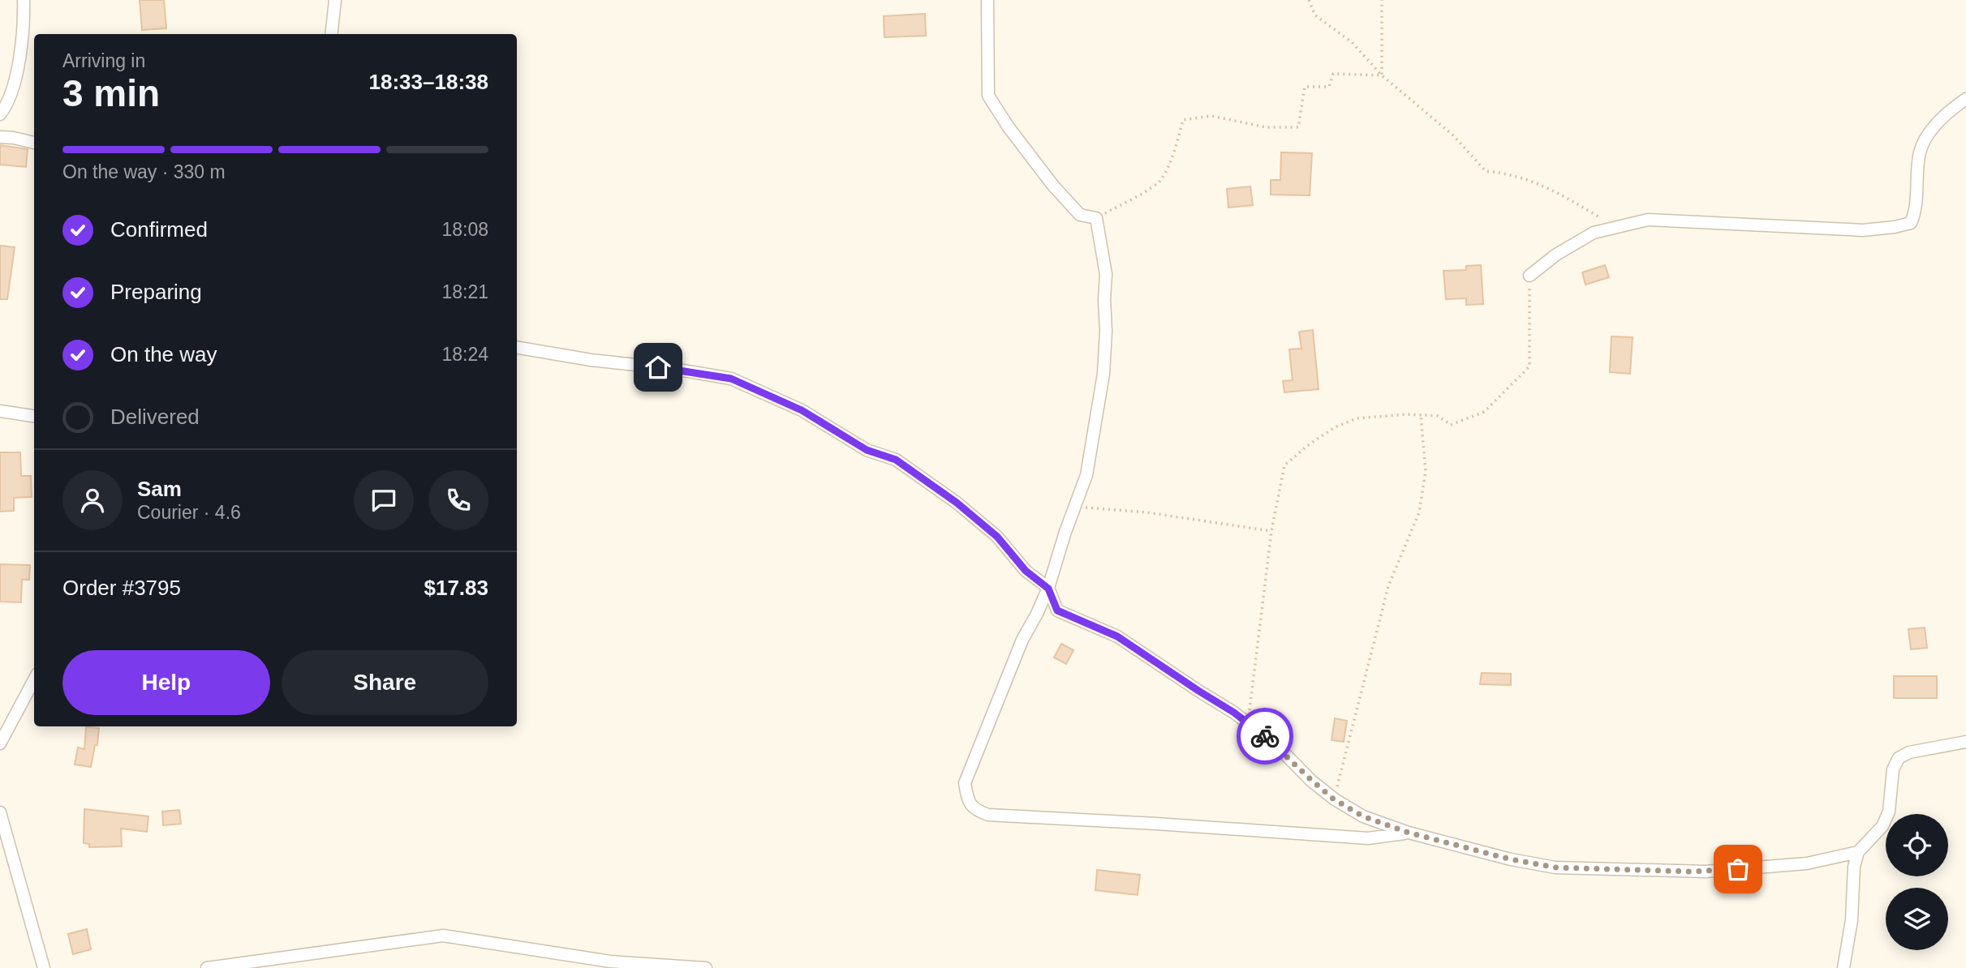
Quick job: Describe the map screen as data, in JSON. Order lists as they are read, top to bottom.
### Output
{
  "page": {
    "heading": ["3 min", "Arriving in", "18:33–18:38"],
    "panel": [
      "Sam",
      "Courier · 4.6",
      "Order #3795",
      "$17.83"
    ],
    "bar": "On the way · 330 m",
    "list": [
      ["Confirmed", "18:08"],
      ["Preparing", "18:21"],
      ["On the way", "18:24"],
      "Delivered"
    ],
    "buttons": ["Help", "Share"]
  }
}
